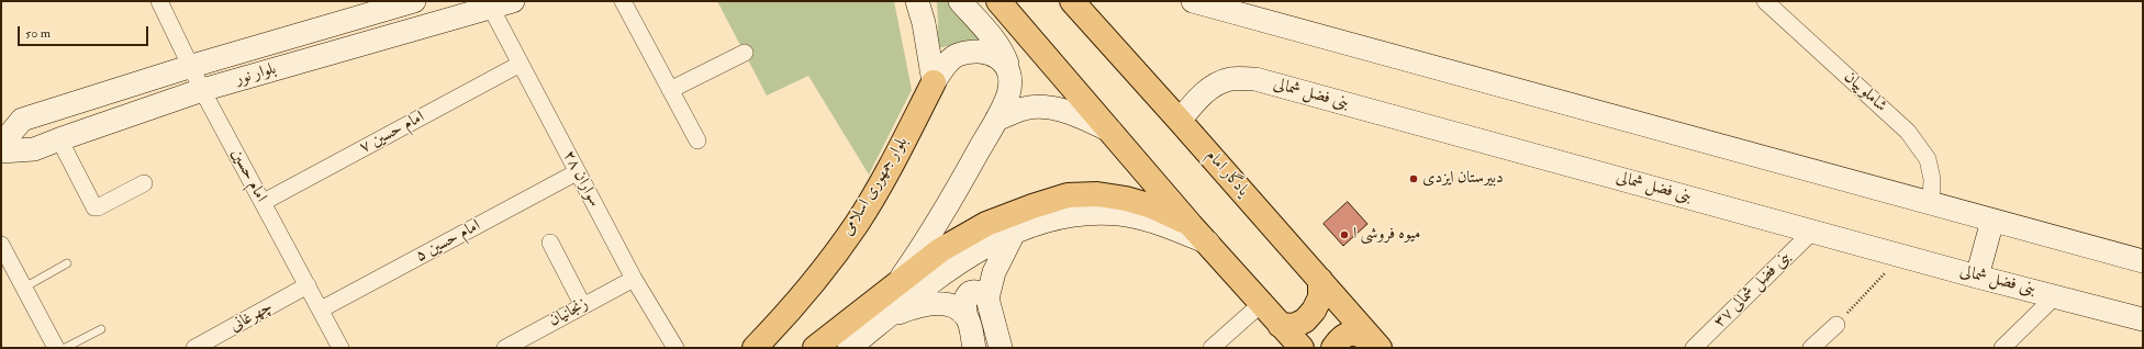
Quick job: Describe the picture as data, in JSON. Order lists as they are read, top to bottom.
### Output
{
  "streets": {
    "main road": [
      "بلوار نور",
      "بنی فضل شمالی",
      "یادگار امام",
      "بلوار جمهوری اسلامی"
    ],
    "street": [
      "شاملوییان",
      "امام حسین ۷",
      "امام حسین",
      "سواران ۲۸",
      "امام حسین ۵",
      "بنی فضل شمالی ۳۷",
      "زنجانیان",
      "چهرغانی"
    ]
  },
  "crossings": [
    ["بلوار نور", "امام حسین"],
    ["بلوار نور", "سواران ۲۸"],
    ["بنی فضل شمالی", "یادگار امام"],
    ["بنی فضل شمالی", "بنی فضل شمالی ۳۷"],
    ["امام حسین ۷", "امام حسین"],
    ["امام حسین ۷", "سواران ۲۸"],
    ["امام حسین", "امام حسین ۵"],
    ["امام حسین", "چهرغانی"],
    ["سواران ۲۸", "امام حسین ۵"],
    ["سواران ۲۸", "زنجانیان"]
  ],
  "places": ["دبیرستان ایزدی", "میوه فروشی ا"],
  "scale_bar": "50 m"
}
